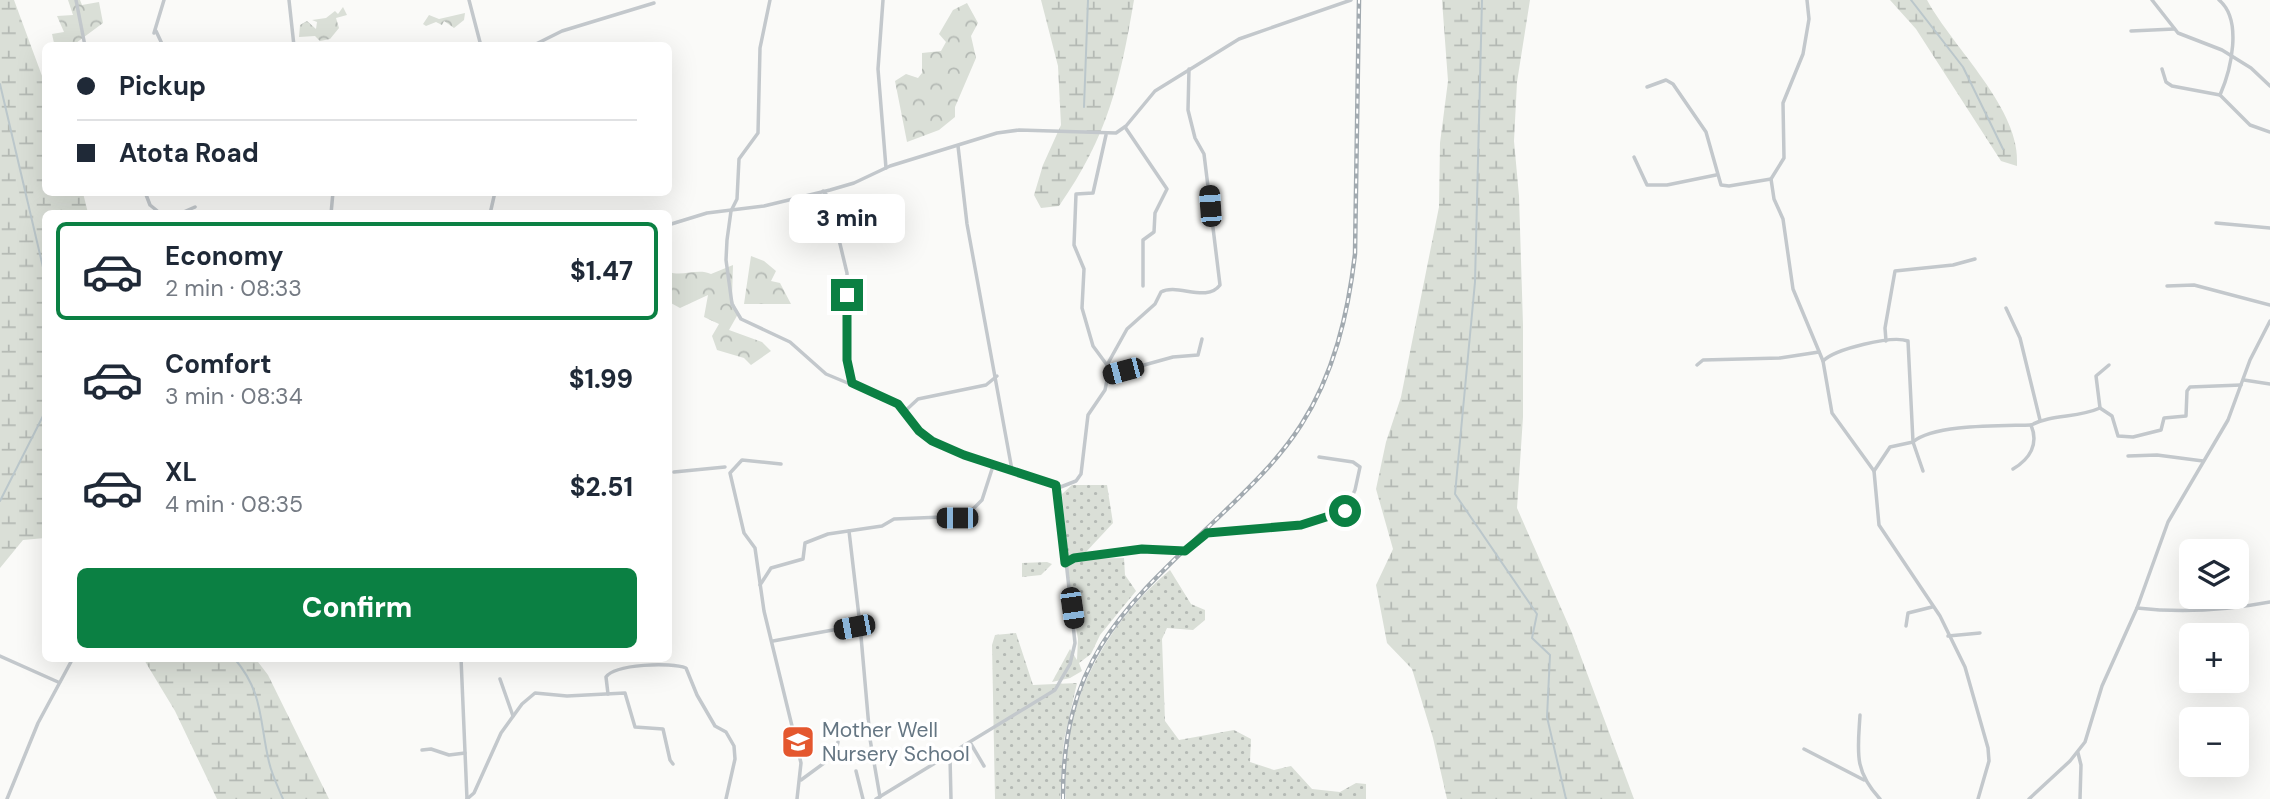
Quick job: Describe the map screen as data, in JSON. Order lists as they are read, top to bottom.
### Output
{
  "places": {
    "school or university": ["Mother Well Nursery School"]
  },
  "page": {
    "banner": ["Pickup", "Atota Road"],
    "bubble": "3 min",
    "list": [
      {
        "name": "Economy",
        "note": "2 min · 08:33",
        "value": "$1.47"
      },
      {
        "name": "Comfort",
        "note": "3 min · 08:34",
        "value": "$1.99"
      },
      {
        "name": "XL",
        "note": "4 min · 08:35",
        "value": "$2.51"
      }
    ],
    "map_buttons": ["+", "−"],
    "buttons": "Confirm"
  }
}
